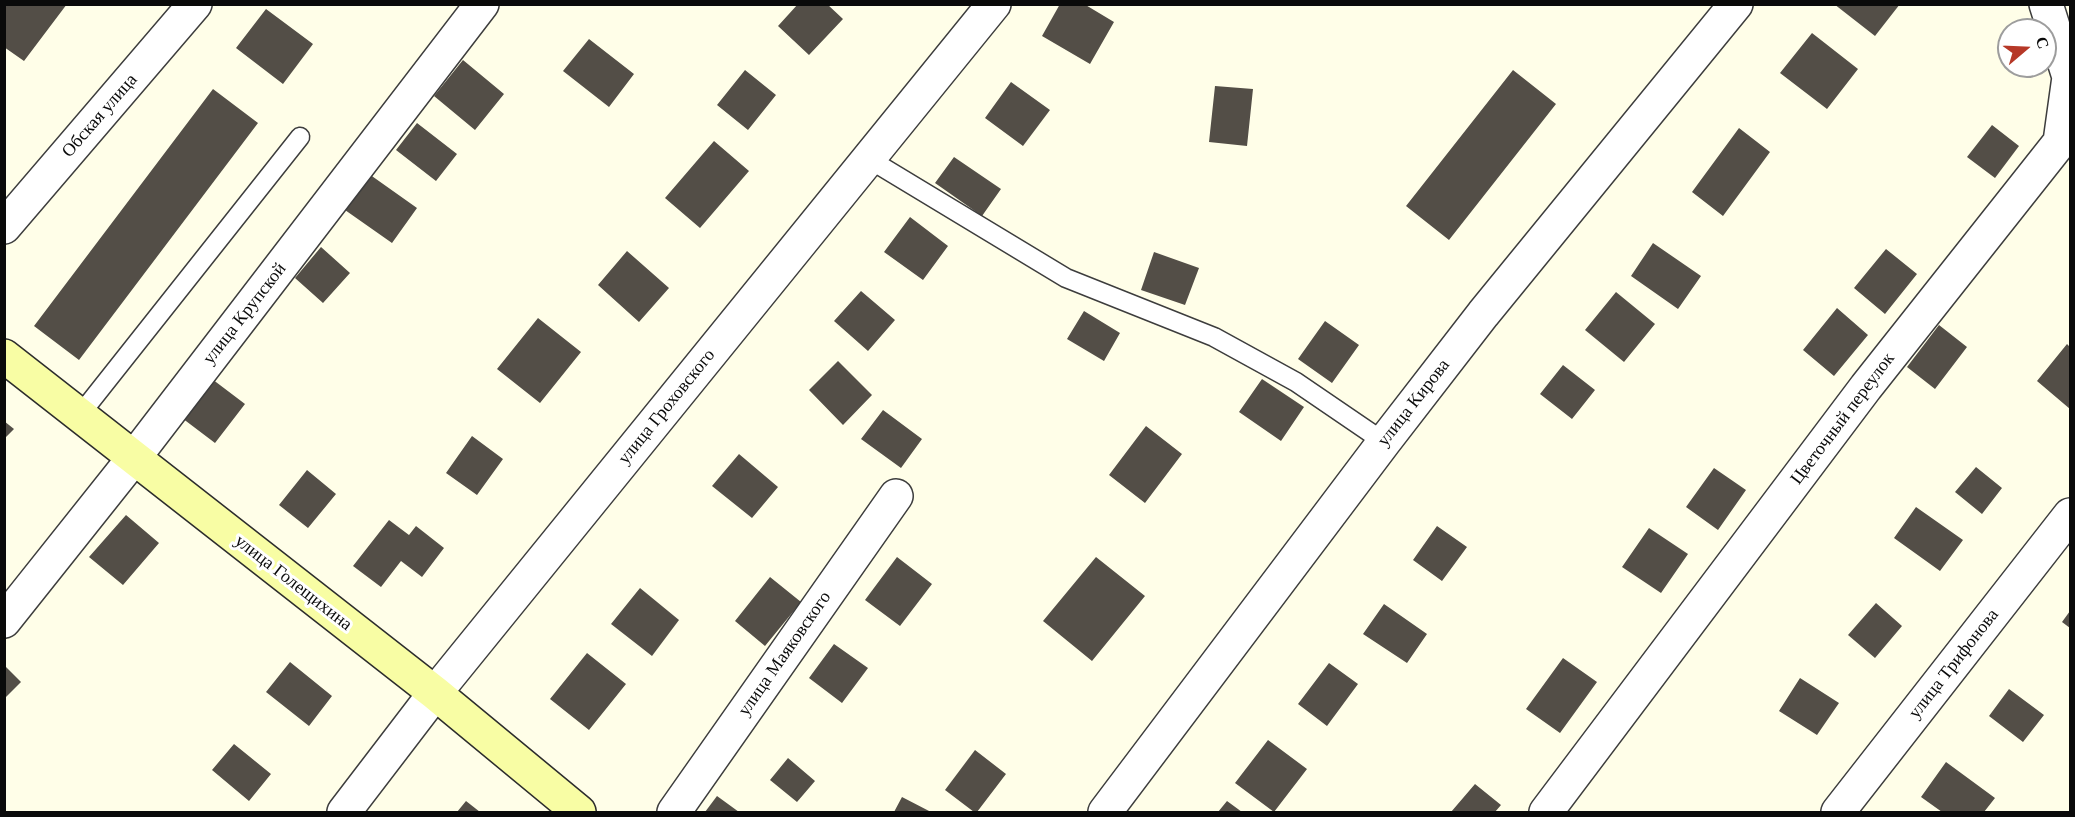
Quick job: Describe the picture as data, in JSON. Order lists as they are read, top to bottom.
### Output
{
  "streets": {
    "street": [
      "Обская улица",
      "улица Крупской",
      "улица Кирова",
      "улица Гроховского",
      "Цветочный переулок",
      "улица Голещихина",
      "улица Маяковского",
      "улица Трифонова"
    ]
  },
  "crossings": [
    ["улица Крупской", "улица Голещихина"],
    ["улица Гроховского", "улица Голещихина"]
  ],
  "north": "right"
}
